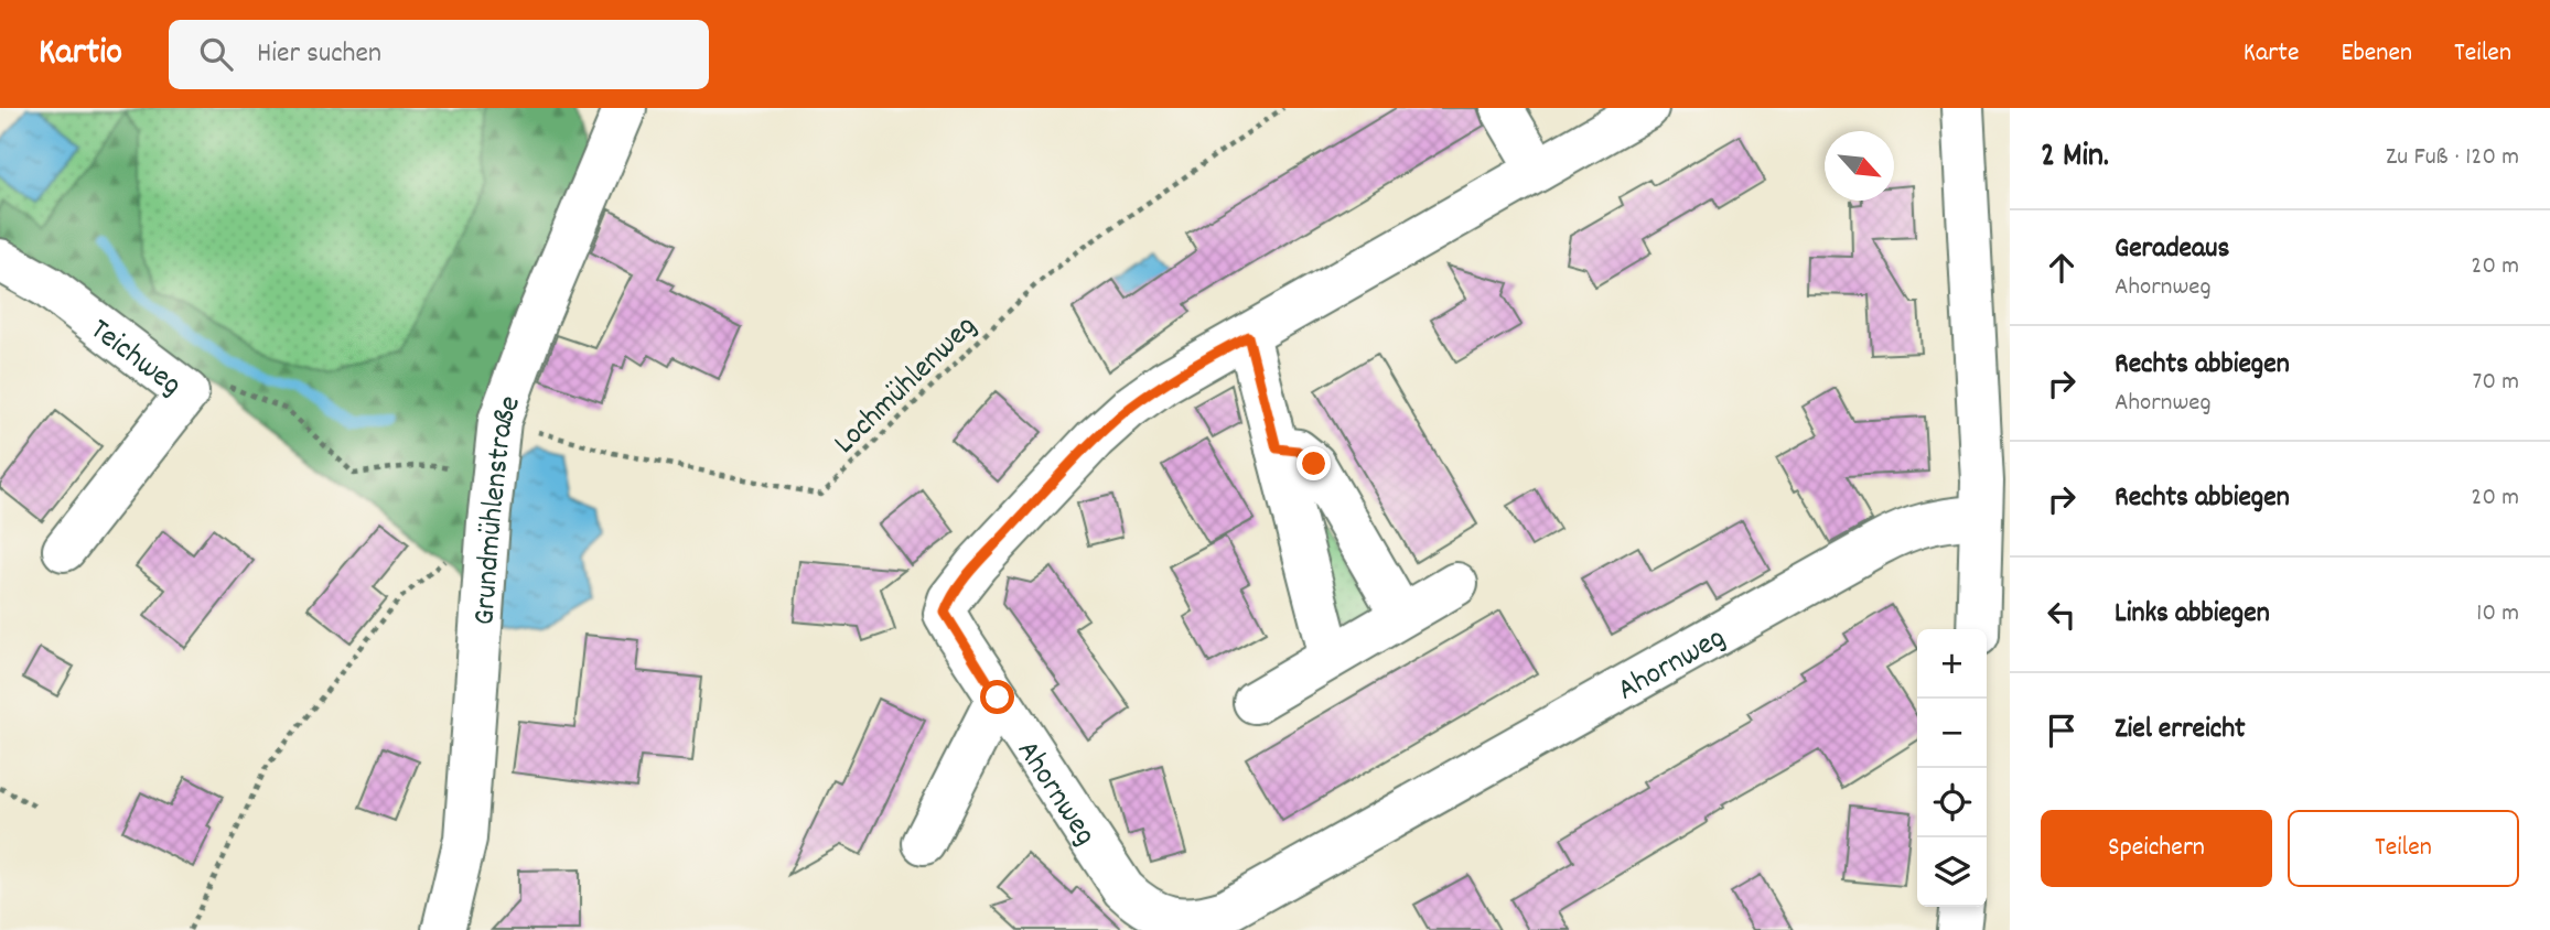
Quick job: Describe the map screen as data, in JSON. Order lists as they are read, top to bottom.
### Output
{
  "streets": {
    "street": ["Teichweg", "Grundmühlenstraße", "Ahornweg"],
    "path": ["Lochmühlenweg"]
  },
  "crossings": [
    ["Lochmühlenweg", "Grundmühlenstraße"]
  ],
  "north": "bottom right",
  "page": {
    "header": "Kartio",
    "search": "Hier suchen",
    "nav": ["Karte", "Ebenen", "Teilen"],
    "heading": ["2 Min.", "Zu Fuß · 120 m"],
    "list": [
      ["Geradeaus", "Ahornweg", "20 m"],
      ["Rechts abbiegen", "Ahornweg", "70 m"],
      ["Rechts abbiegen", "20 m"],
      ["Links abbiegen", "10 m"],
      "Ziel erreicht"
    ],
    "map_buttons": ["+", "−"],
    "buttons": ["Speichern", "Teilen"]
  }
}
